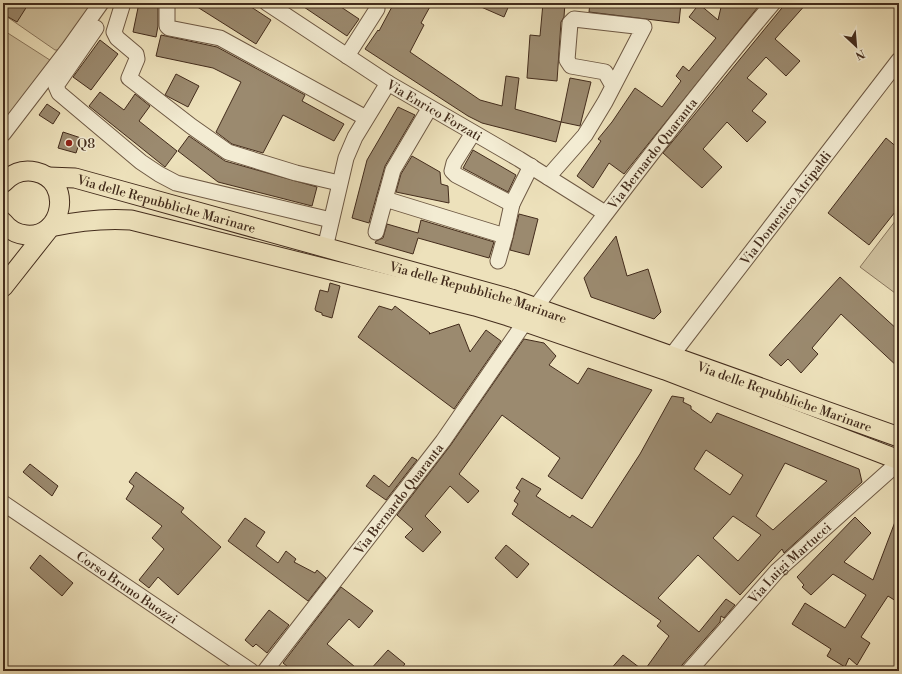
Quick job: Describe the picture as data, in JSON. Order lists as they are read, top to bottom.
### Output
{
  "streets": {
    "main road": ["Via delle Repubbliche Marinare"],
    "street": [
      "Via Enrico Forzati",
      "Via Bernardo Quaranta",
      "Via Domenico Atripaldi",
      "Via Luigi Martucci",
      "Corso Bruno Buozzi"
    ]
  },
  "crossings": [
    ["Via Enrico Forzati", "Via Bernardo Quaranta"],
    ["Via Bernardo Quaranta", "Via delle Repubbliche Marinare"],
    ["Via delle Repubbliche Marinare", "Via Domenico Atripaldi"],
    ["Via delle Repubbliche Marinare", "Via Luigi Martucci"]
  ],
  "places": ["Q8"],
  "north": "bottom right"
}
